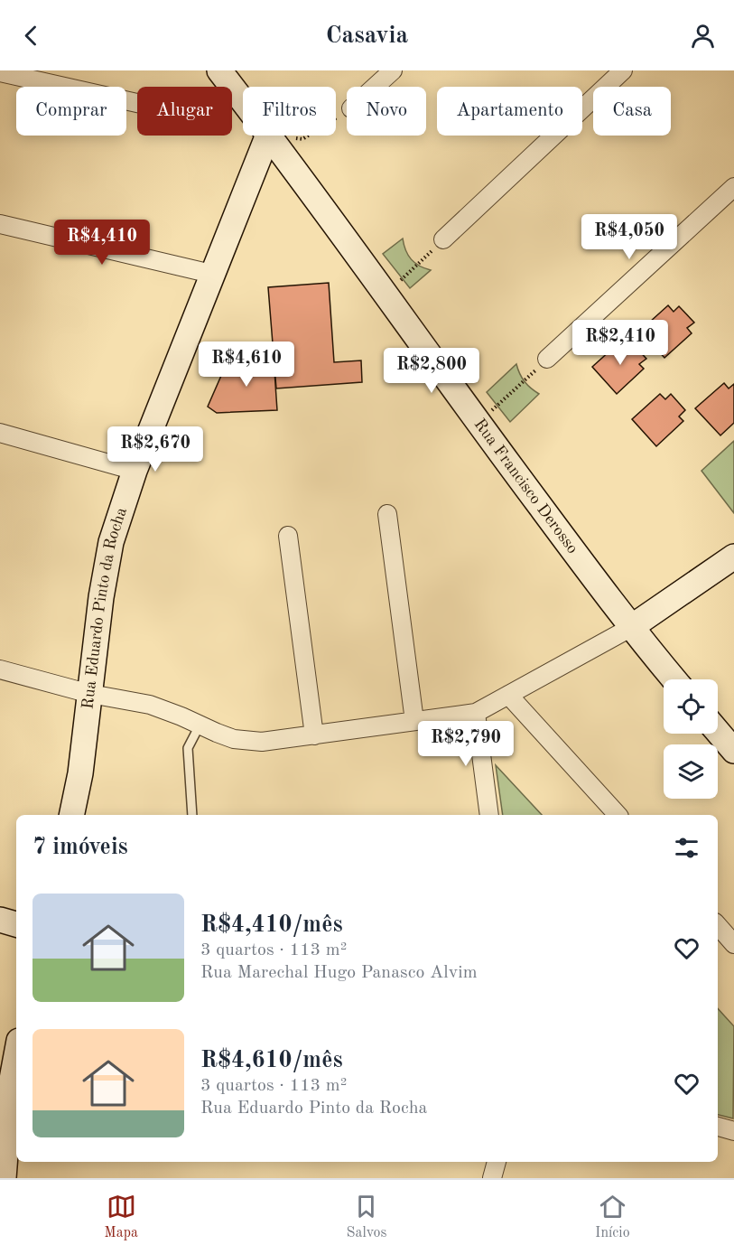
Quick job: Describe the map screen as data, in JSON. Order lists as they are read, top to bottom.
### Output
{
  "streets": {
    "main road": ["Rua Francisco Derosso", "Rua Eduardo Pinto da Rocha"]
  },
  "page": {
    "header": "Casavia",
    "chip": [
      "Comprar",
      "Alugar",
      "Filtros",
      "Novo",
      "Apartamento",
      "Casa"
    ],
    "price": [
      "R$4,050",
      "R$4,410",
      "R$2,410",
      "R$4,610",
      "R$2,800",
      "R$2,670",
      "R$2,790"
    ],
    "heading": "7 imóveis",
    "list": [
      {
        "name": "R$4,410/mês",
        "note": "3 quartos · 113 m² · Rua Marechal Hugo Panasco Alvim"
      },
      {
        "name": "R$4,610/mês",
        "note": "3 quartos · 113 m² · Rua Eduardo Pinto da Rocha"
      }
    ],
    "tabs": ["Mapa", "Salvos", "Início"]
  }
}
